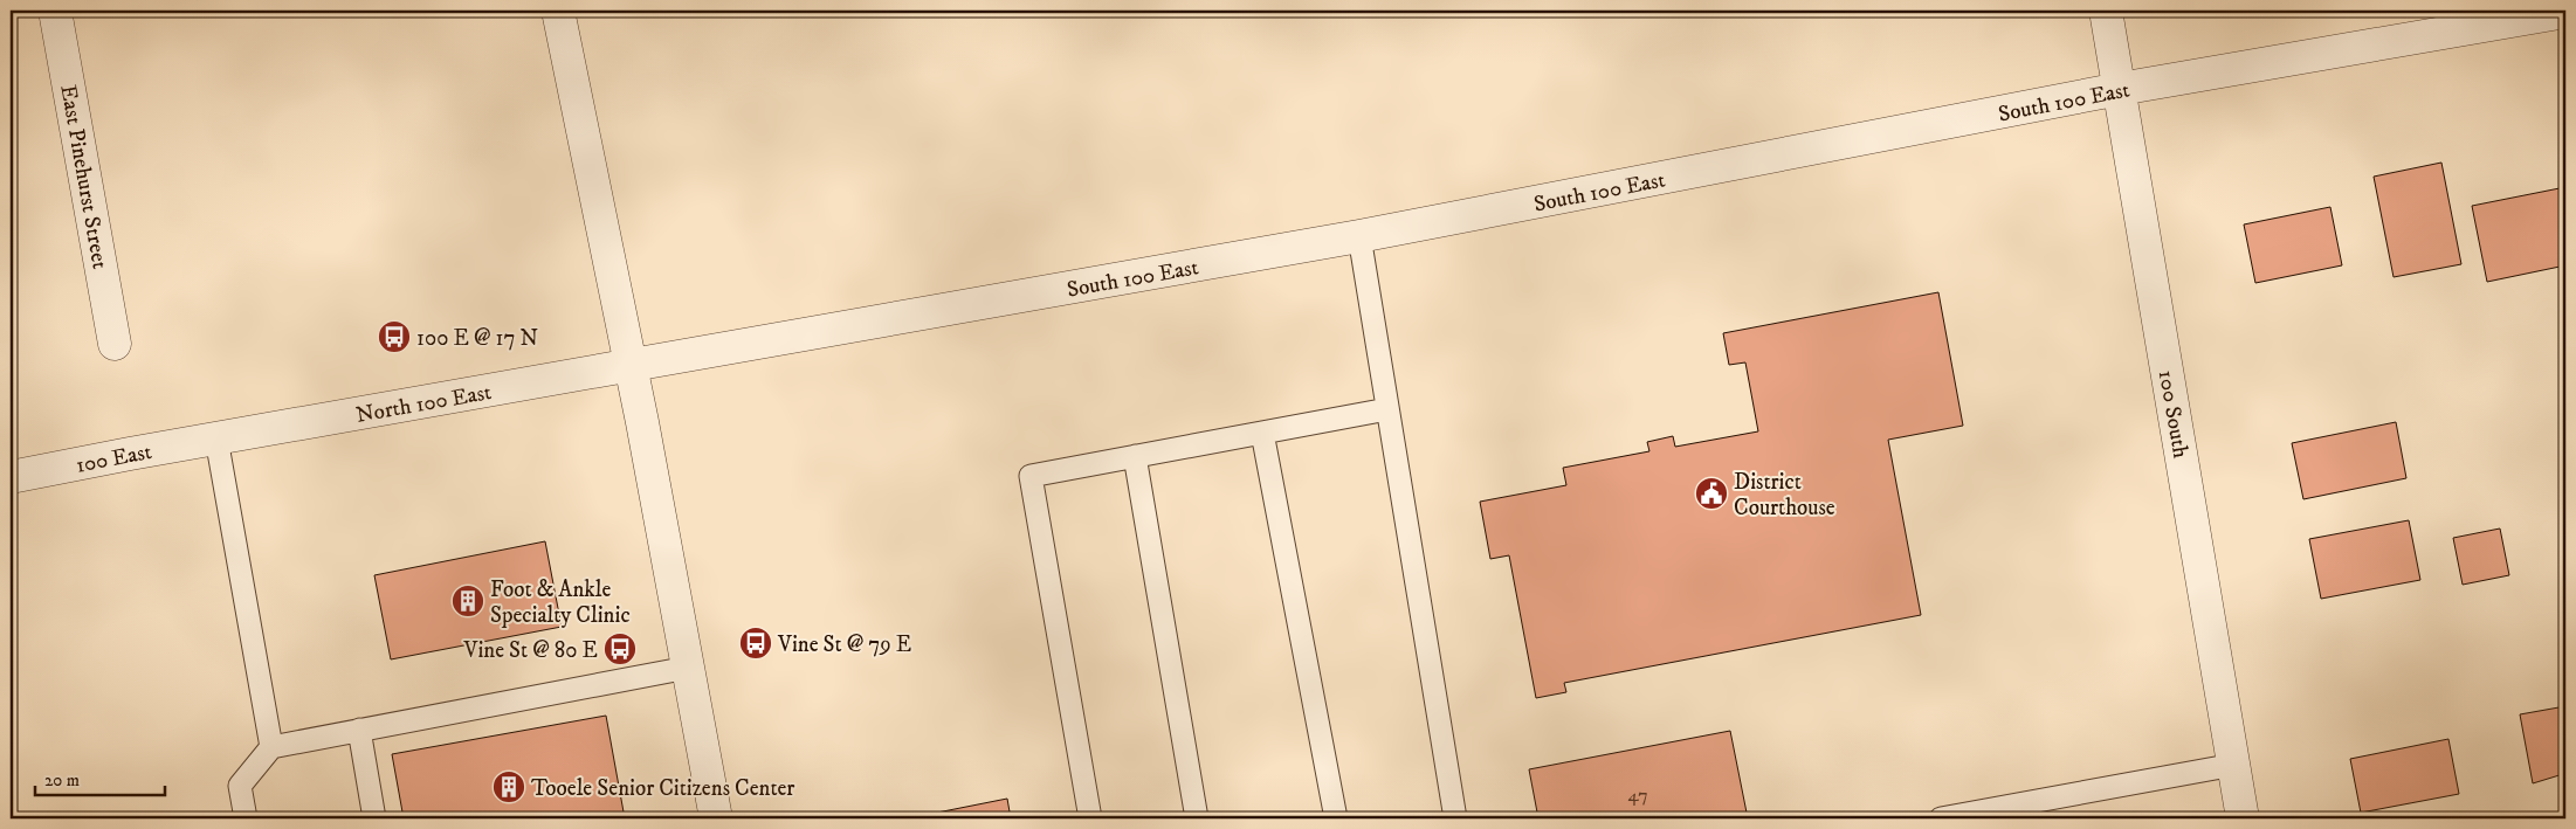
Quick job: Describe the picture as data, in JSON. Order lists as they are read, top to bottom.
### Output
{
  "streets": {
    "street": [
      "South 100 East",
      "East Pinehurst Street",
      "North 100 East",
      "100 South",
      "100 East"
    ]
  },
  "crossings": [
    ["South 100 East", "North 100 East"],
    ["South 100 East", "100 South"],
    ["North 100 East", "100 East"]
  ],
  "places": {
    "bus stop": ["100 E @ 17 N", "Vine St @ 79 E", "Vine St @ 80 E"],
    "public building": ["District Courthouse"],
    "building": ["Foot & Ankle Specialty Clinic", "Tooele Senior Citizens Center"]
  },
  "house_numbers": ["47"],
  "scale_bar": "20 m"
}
